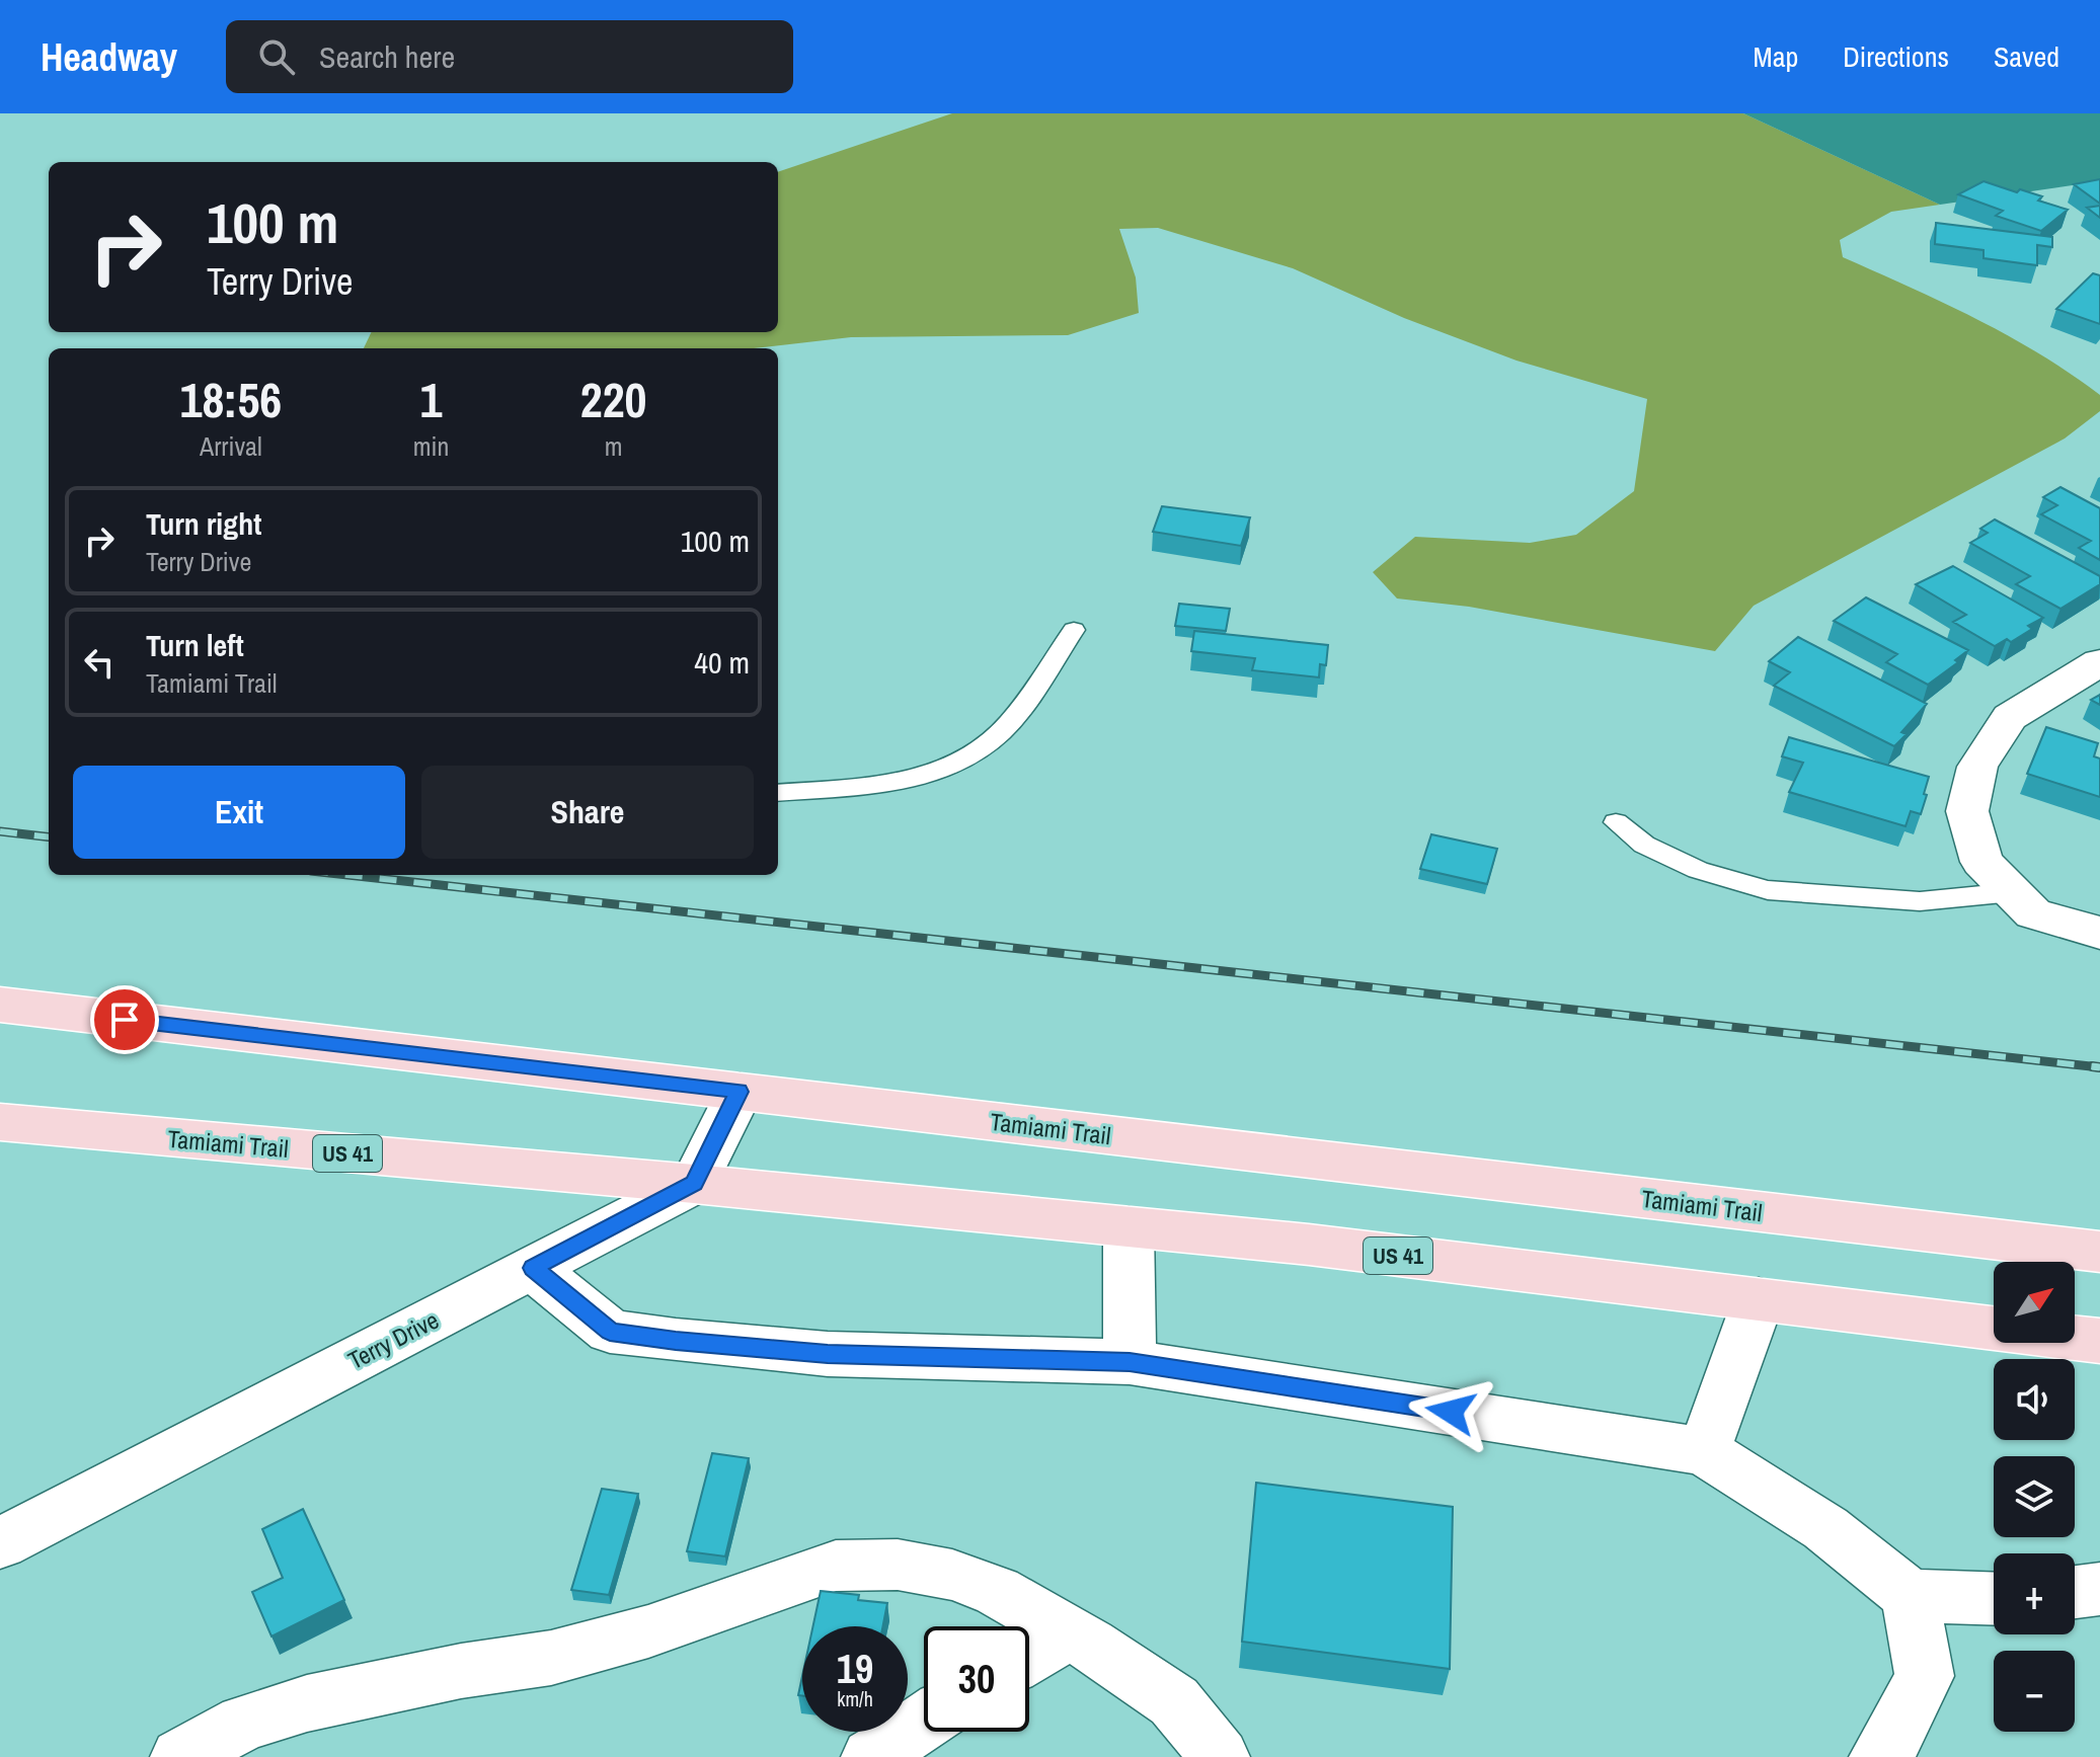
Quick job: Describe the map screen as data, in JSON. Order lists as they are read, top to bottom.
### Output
{
  "streets": {
    "main road": ["Tamiami Trail", "US 41"],
    "street": ["Terry Drive"]
  },
  "crossings": [
    ["Tamiami Trail", "Terry Drive"]
  ],
  "north": "top right",
  "page": {
    "header": "Headway",
    "search": "Search here",
    "nav": ["Map", "Directions", "Saved"],
    "turn": ["100 m", "Terry Drive"],
    "eta": [
      "18:56",
      "Arrival",
      "1",
      "min",
      "220",
      "m"
    ],
    "list": [
      {
        "name": "Turn right",
        "note": "Terry Drive",
        "value": "100 m"
      },
      {
        "name": "Turn left",
        "note": "Tamiami Trail",
        "value": "40 m"
      }
    ],
    "buttons": ["Exit", "Share"],
    "map_buttons": ["+", "−"],
    "speed": "19 km/h",
    "limit": "30"
  }
}
